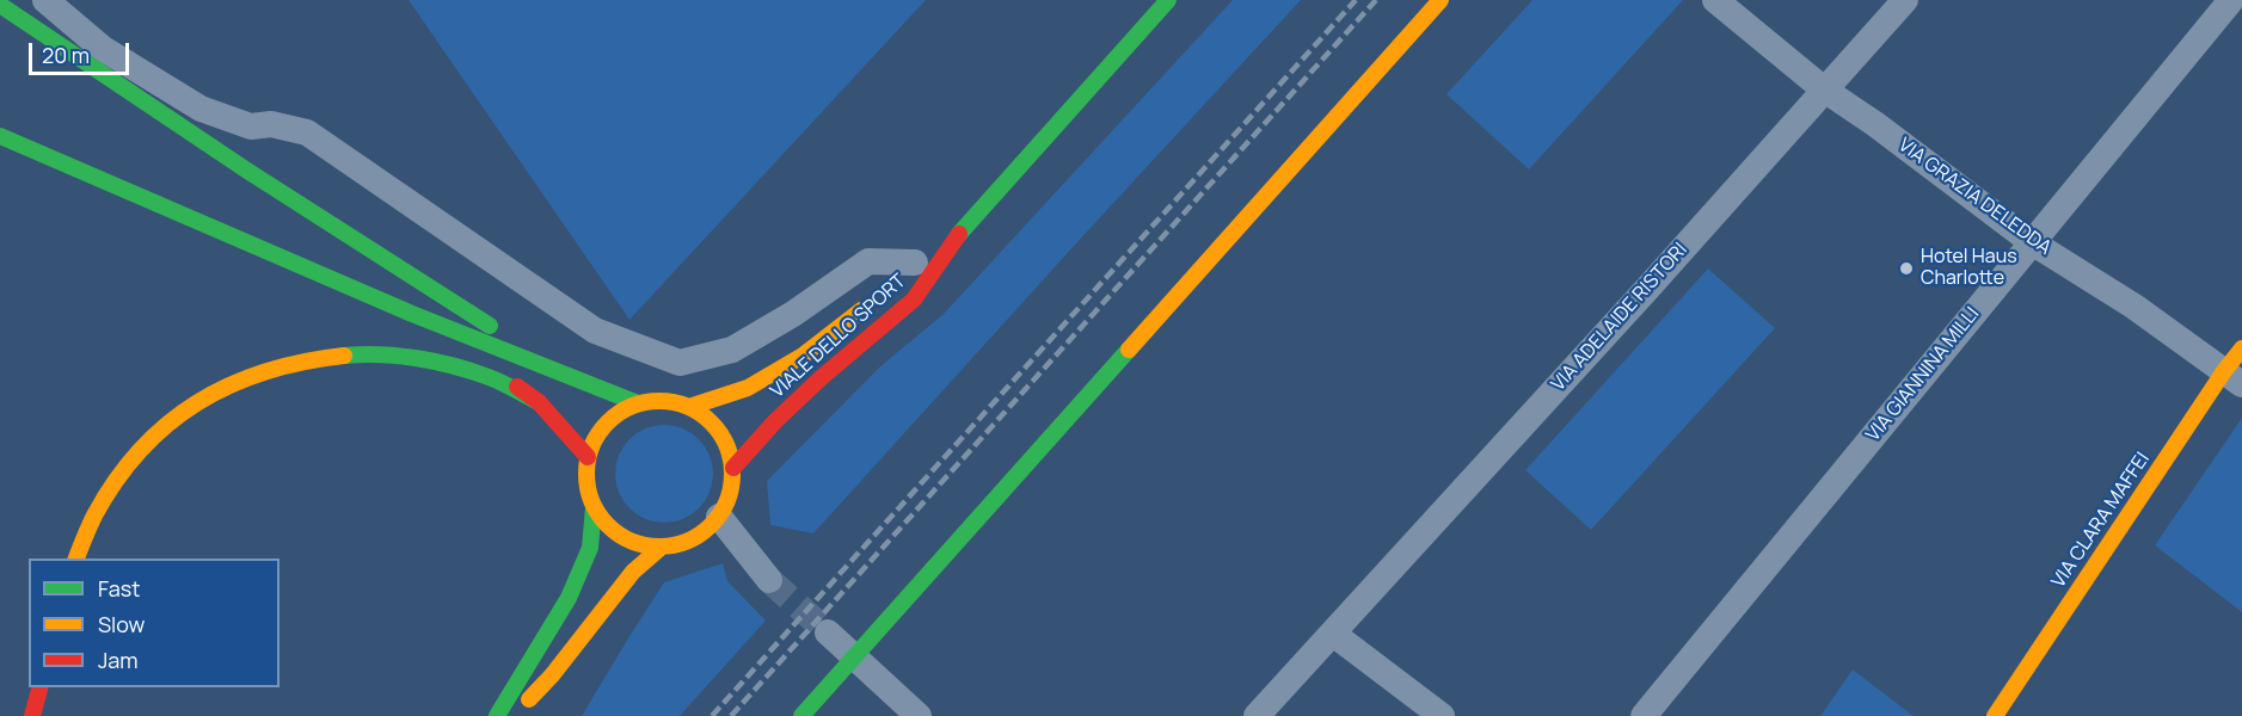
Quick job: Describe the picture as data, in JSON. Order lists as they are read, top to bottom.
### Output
{
  "streets": {
    "main road": ["VIALE DELLO SPORT", "VIA CLARA MAFFEI"],
    "street": ["VIA GRAZIA DELEDDA", "VIA ADELAIDE RISTORI", "VIA GIANNINA MILLI"]
  },
  "crossings": [
    ["VIA GRAZIA DELEDDA", "VIA ADELAIDE RISTORI"],
    ["VIA GRAZIA DELEDDA", "VIA GIANNINA MILLI"],
    ["VIA GRAZIA DELEDDA", "VIA CLARA MAFFEI"]
  ],
  "places": ["Hotel Haus Charlotte"],
  "legend": ["Fast", "Slow", "Jam"],
  "scale_bar": "20 m"
}
